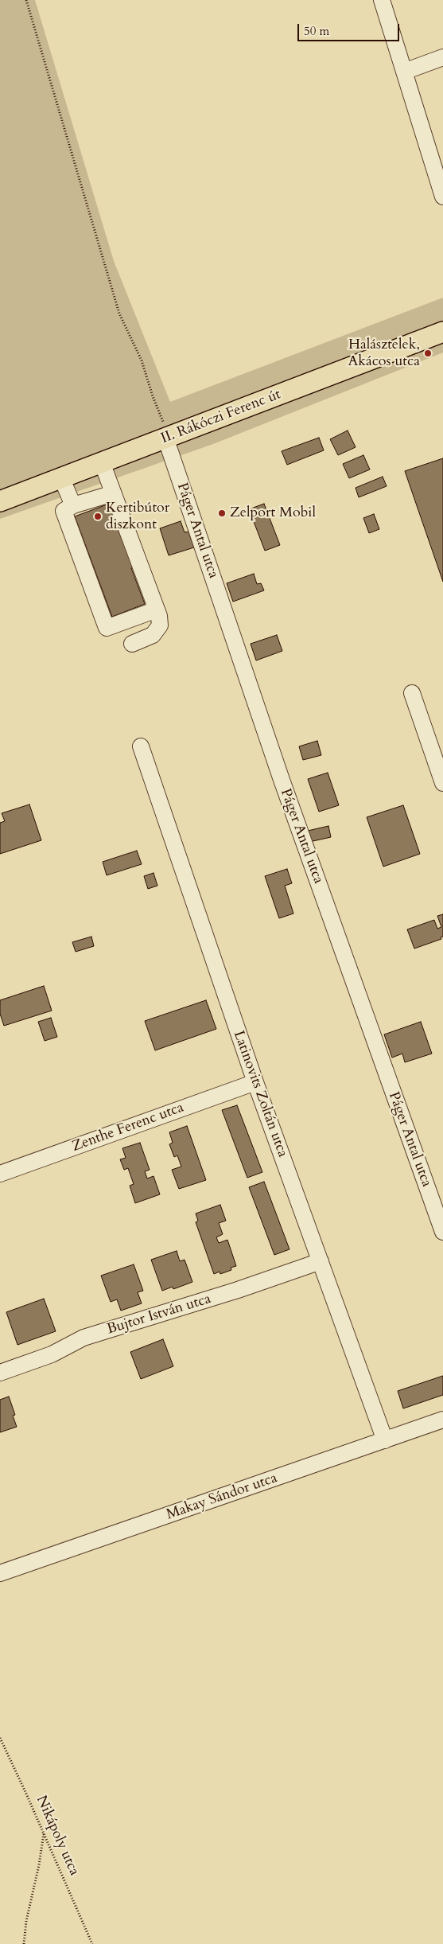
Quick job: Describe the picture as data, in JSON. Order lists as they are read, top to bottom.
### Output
{
  "streets": {
    "main road": ["II. Rákóczi Ferenc út"],
    "street": [
      "Páger Antal utca",
      "Latinovits Zoltán utca",
      "Zenthe Ferenc utca",
      "Bujtor István utca",
      "Makay Sándor utca"
    ],
    "path": ["Nikápoly utca"]
  },
  "crossings": [
    ["II. Rákóczi Ferenc út", "Páger Antal utca"],
    ["Latinovits Zoltán utca", "Zenthe Ferenc utca"],
    ["Latinovits Zoltán utca", "Bujtor István utca"],
    ["Latinovits Zoltán utca", "Makay Sándor utca"]
  ],
  "places": ["Halásztelek, Akácos utca", "Zelport Mobil", "Kertibútor diszkont"],
  "scale_bar": "50 m"
}
